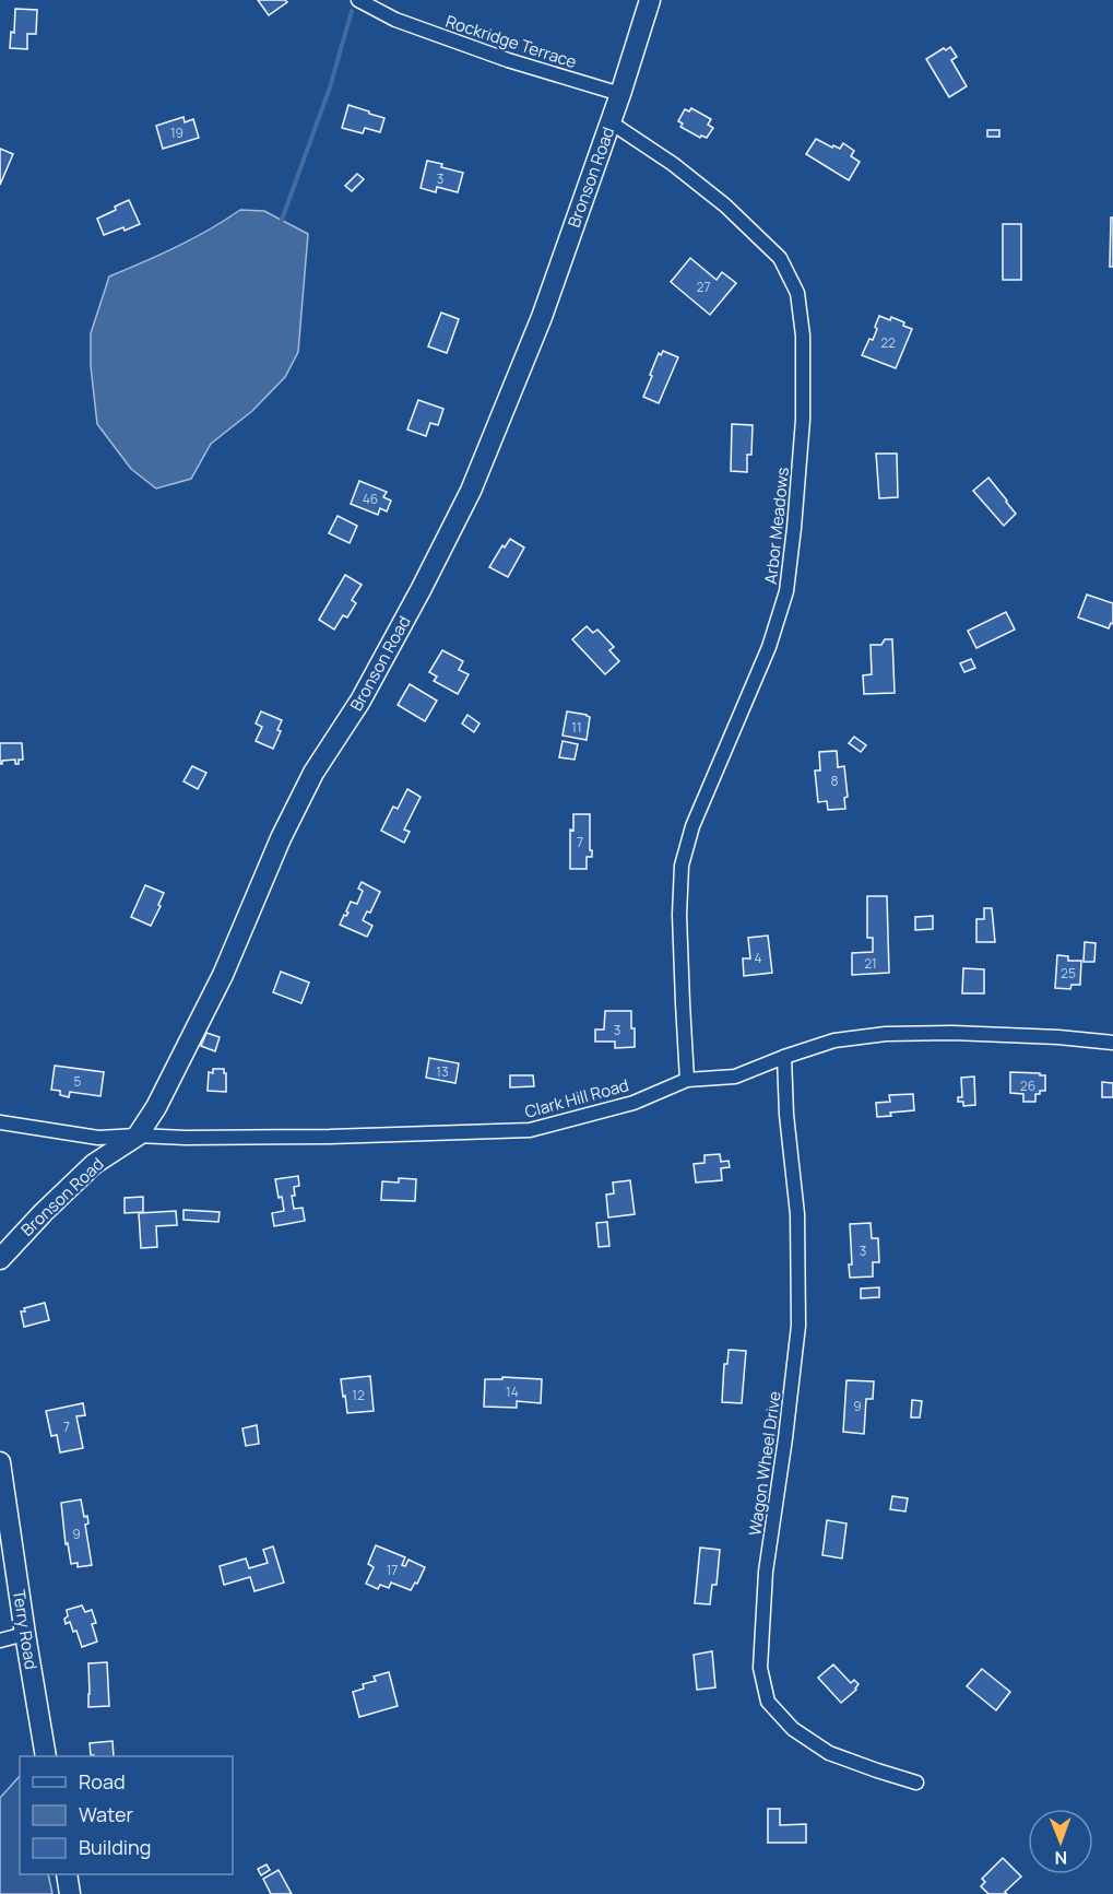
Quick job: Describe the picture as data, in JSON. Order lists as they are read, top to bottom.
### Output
{
  "streets": {
    "street": [
      "Rockridge Terrace",
      "Bronson Road",
      "Arbor Meadows",
      "Clark Hill Road",
      "Wagon Wheel Drive",
      "Terry Road"
    ]
  },
  "crossings": [
    ["Rockridge Terrace", "Bronson Road"],
    ["Bronson Road", "Arbor Meadows"],
    ["Bronson Road", "Clark Hill Road"],
    ["Arbor Meadows", "Clark Hill Road"],
    ["Clark Hill Road", "Wagon Wheel Drive"]
  ],
  "house_numbers": [
    "19",
    "3",
    "27",
    "22",
    "46",
    "11",
    "8",
    "7",
    "4",
    "21",
    "25",
    "3",
    "13",
    "5",
    "26",
    "3",
    "14",
    "12",
    "9",
    "7",
    "9",
    "17"
  ],
  "legend": ["Road", "Water", "Building"],
  "north": "bottom"
}
